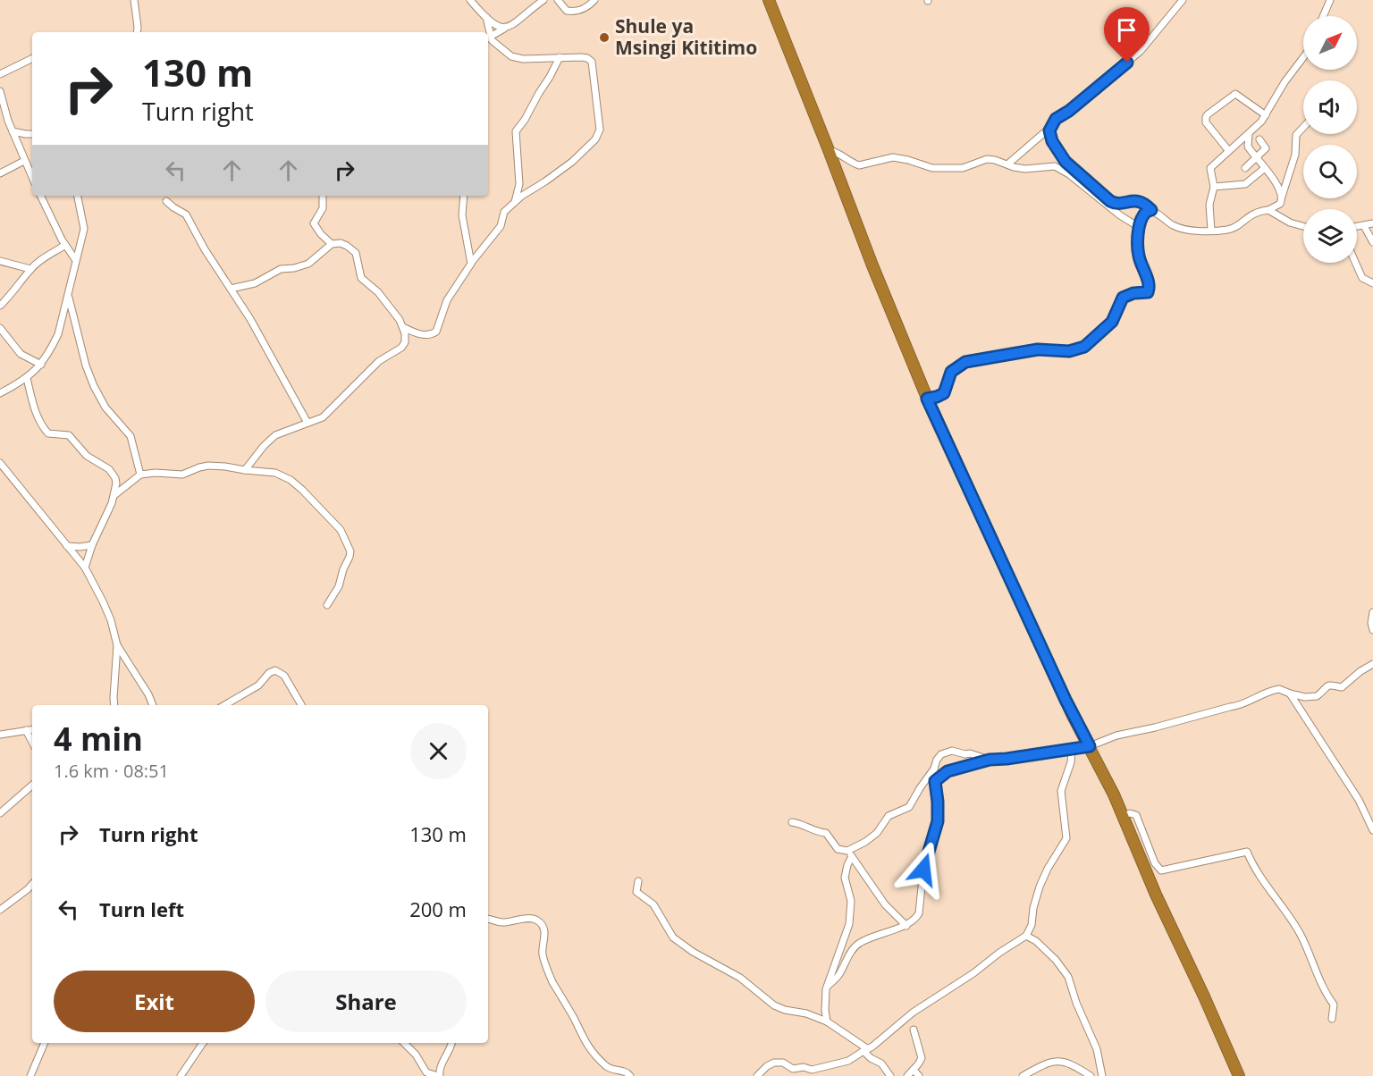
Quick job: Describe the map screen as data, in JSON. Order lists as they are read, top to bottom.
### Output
{
  "places": ["Shule ya Msingi Kititimo"],
  "north": "top right",
  "page": {
    "turn": ["130 m", "Turn right"],
    "heading": ["4 min", "1.6 km · 08:51"],
    "list": [
      {
        "name": "Turn right",
        "value": "130 m"
      },
      {
        "name": "Turn left",
        "value": "200 m"
      }
    ],
    "buttons": ["Exit", "Share"]
  }
}
